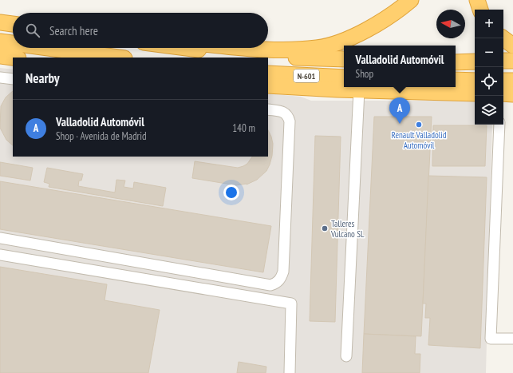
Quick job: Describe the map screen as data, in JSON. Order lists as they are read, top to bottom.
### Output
{
  "streets": {
    "highway": ["N-601"]
  },
  "places": ["Renault Valladolid Automóvil", "Talleres Vulcano SL"],
  "north": "left",
  "page": {
    "map_buttons": ["+", "−"],
    "search": "Search here",
    "popup": ["Valladolid Automóvil", "Shop"],
    "heading": "Nearby",
    "pins": "A",
    "list": [
      {
        "mark": "A",
        "name": "Valladolid Automóvil",
        "note": "Shop · Avenida de Madrid",
        "value": "140 m"
      }
    ]
  }
}
